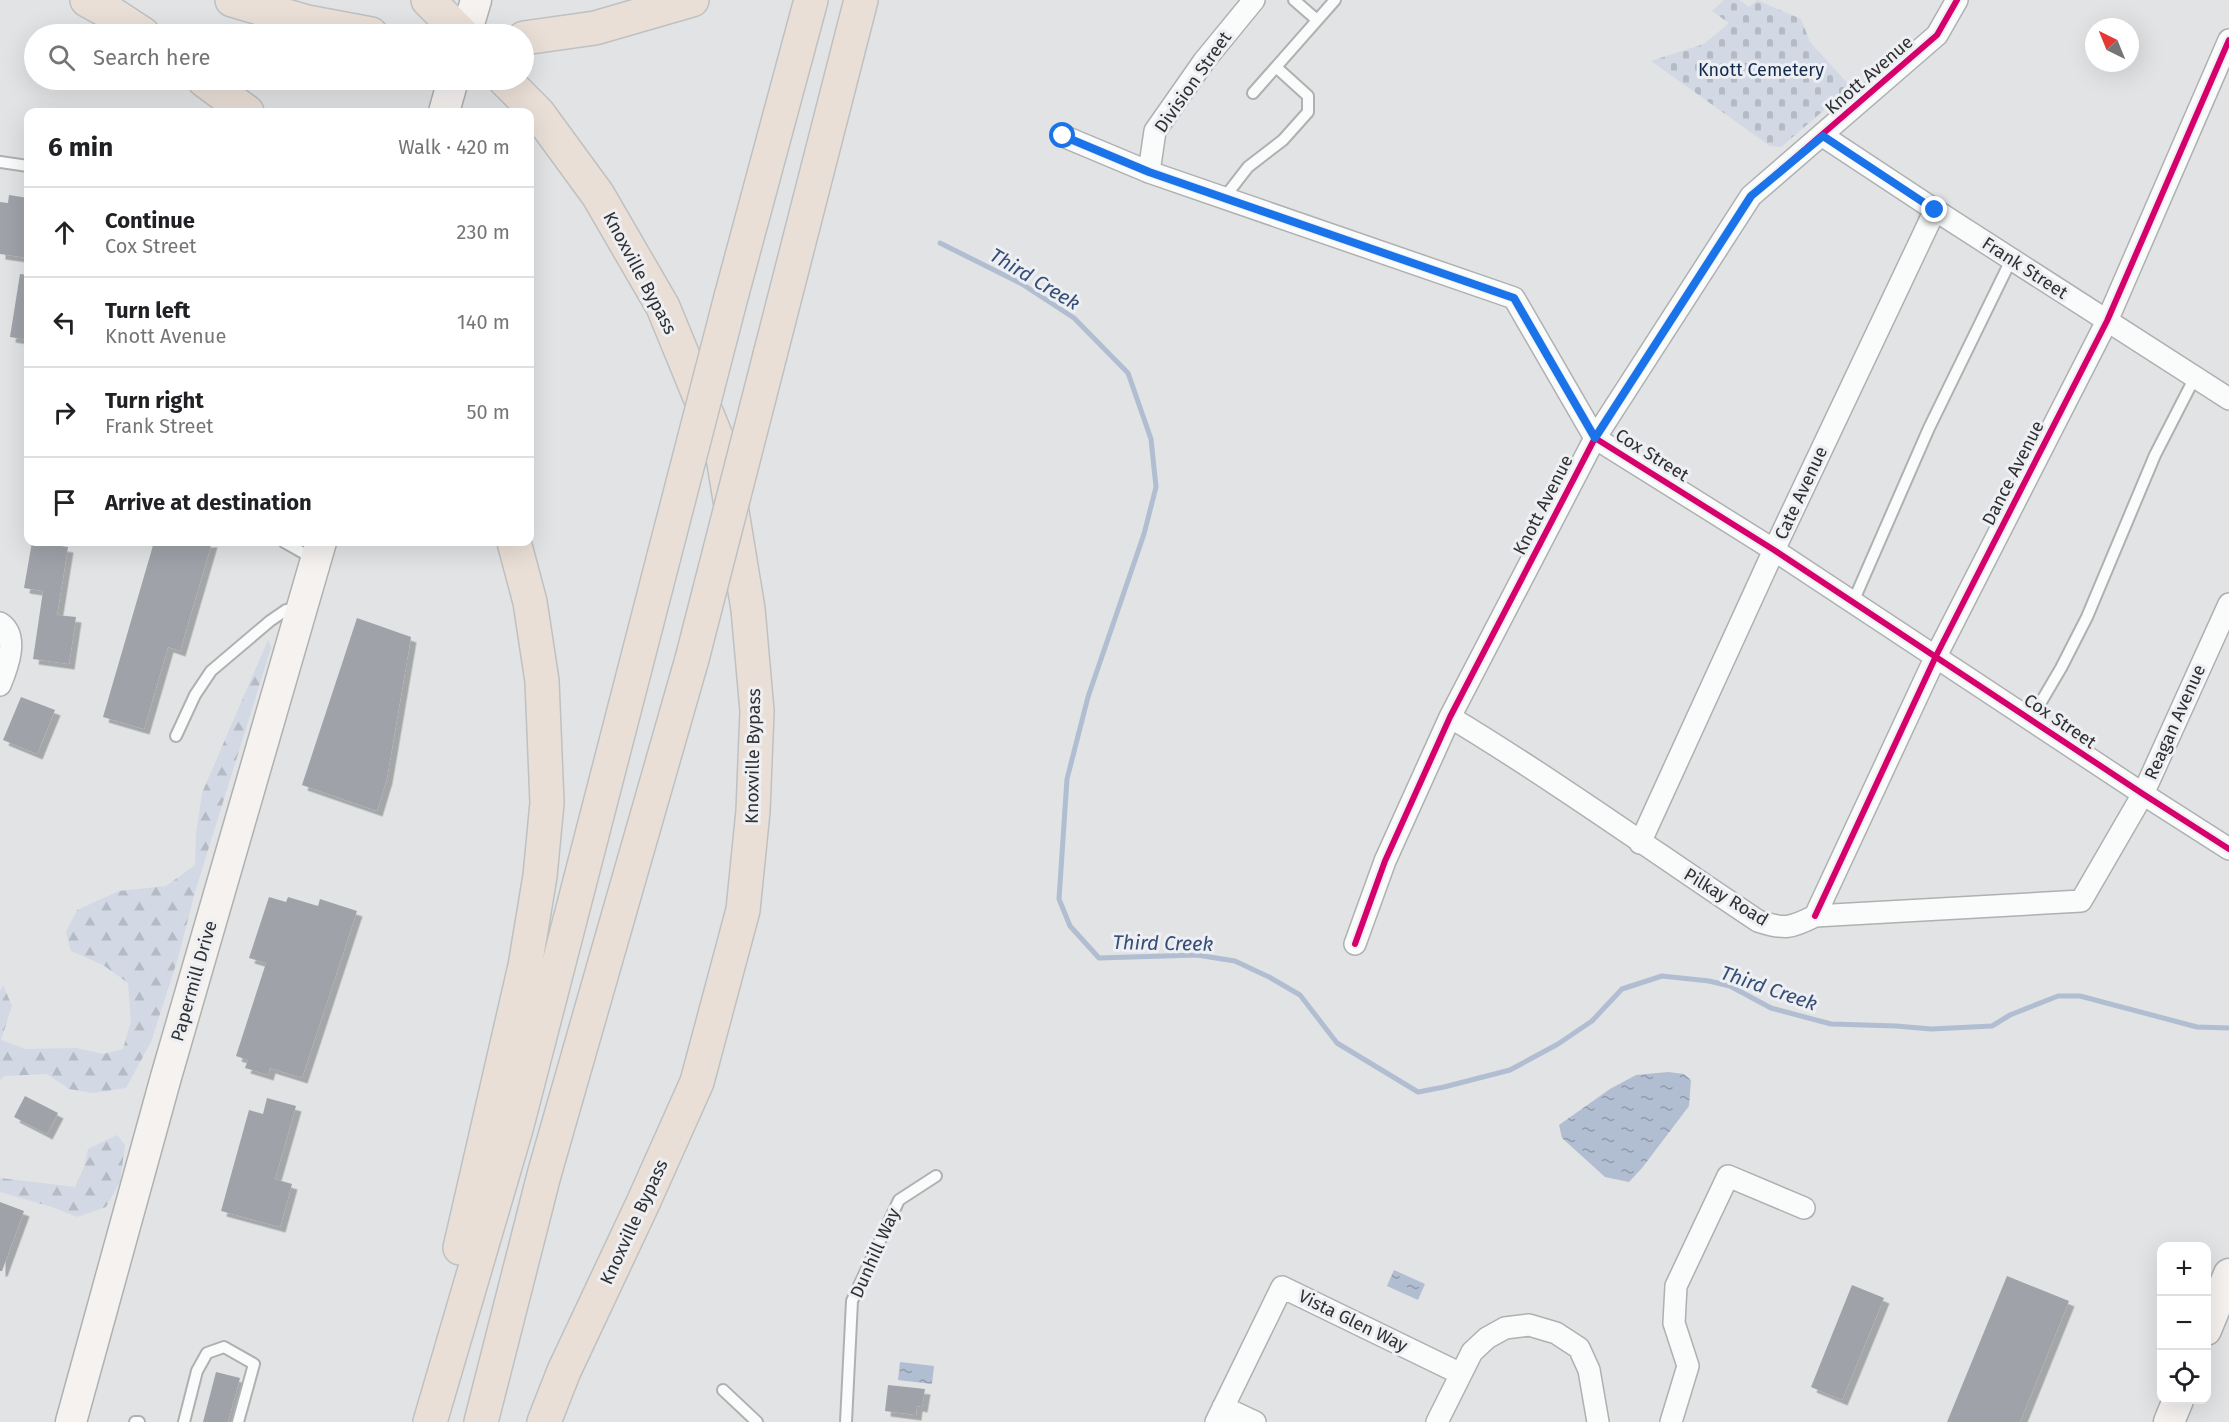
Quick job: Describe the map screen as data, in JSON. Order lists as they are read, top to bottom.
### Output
{
  "streets": {
    "highway": ["Knoxville Bypass"],
    "main road": ["Papermill Drive"],
    "street": [
      "Knott Avenue",
      "Division Street",
      "Frank Street",
      "Cox Street",
      "Dance Avenue",
      "Cate Avenue",
      "Reagan Avenue",
      "Pilkay Road",
      "Vista Glen Way"
    ],
    "lane": ["Dunhill Way"]
  },
  "crossings": [
    ["Knott Avenue", "Frank Street"],
    ["Knott Avenue", "Cox Street"],
    ["Knott Avenue", "Pilkay Road"],
    ["Division Street", "Cox Street"],
    ["Frank Street", "Dance Avenue"],
    ["Frank Street", "Cate Avenue"],
    ["Cox Street", "Dance Avenue"],
    ["Cox Street", "Cate Avenue"],
    ["Cox Street", "Reagan Avenue"],
    ["Dance Avenue", "Pilkay Road"],
    ["Cate Avenue", "Pilkay Road"],
    ["Reagan Avenue", "Pilkay Road"]
  ],
  "water": ["Third Creek"],
  "parks": ["Knott Cemetery"],
  "north": "top left",
  "page": {
    "search": "Search here",
    "heading": ["6 min", "Walk · 420 m"],
    "list": [
      ["Continue", "Cox Street", "230 m"],
      ["Turn left", "Knott Avenue", "140 m"],
      ["Turn right", "Frank Street", "50 m"],
      "Arrive at destination"
    ],
    "map_buttons": ["+", "−"]
  }
}
